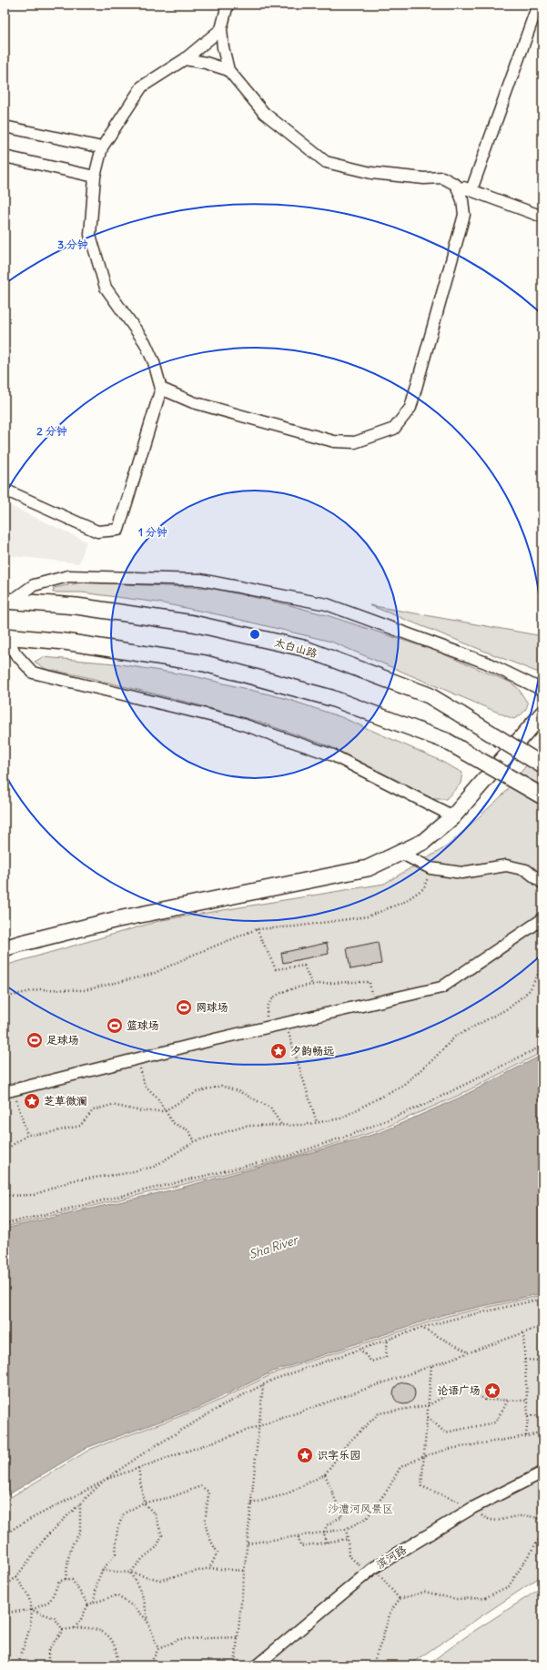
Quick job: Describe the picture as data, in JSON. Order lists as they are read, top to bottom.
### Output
{
  "streets": {
    "main road": ["太白山路"],
    "street": ["滨河路"]
  },
  "water": ["Sha River"],
  "parks": ["沙澧河风景区"],
  "places": {
    "sports": ["网球场", "篮球场", "足球场"],
    "place": [
      "夕韵畅远",
      "芝草微澜",
      "论语广场",
      "识字乐园"
    ]
  },
  "rings": ["3 分钟", "2 分钟", "1 分钟"]
}
